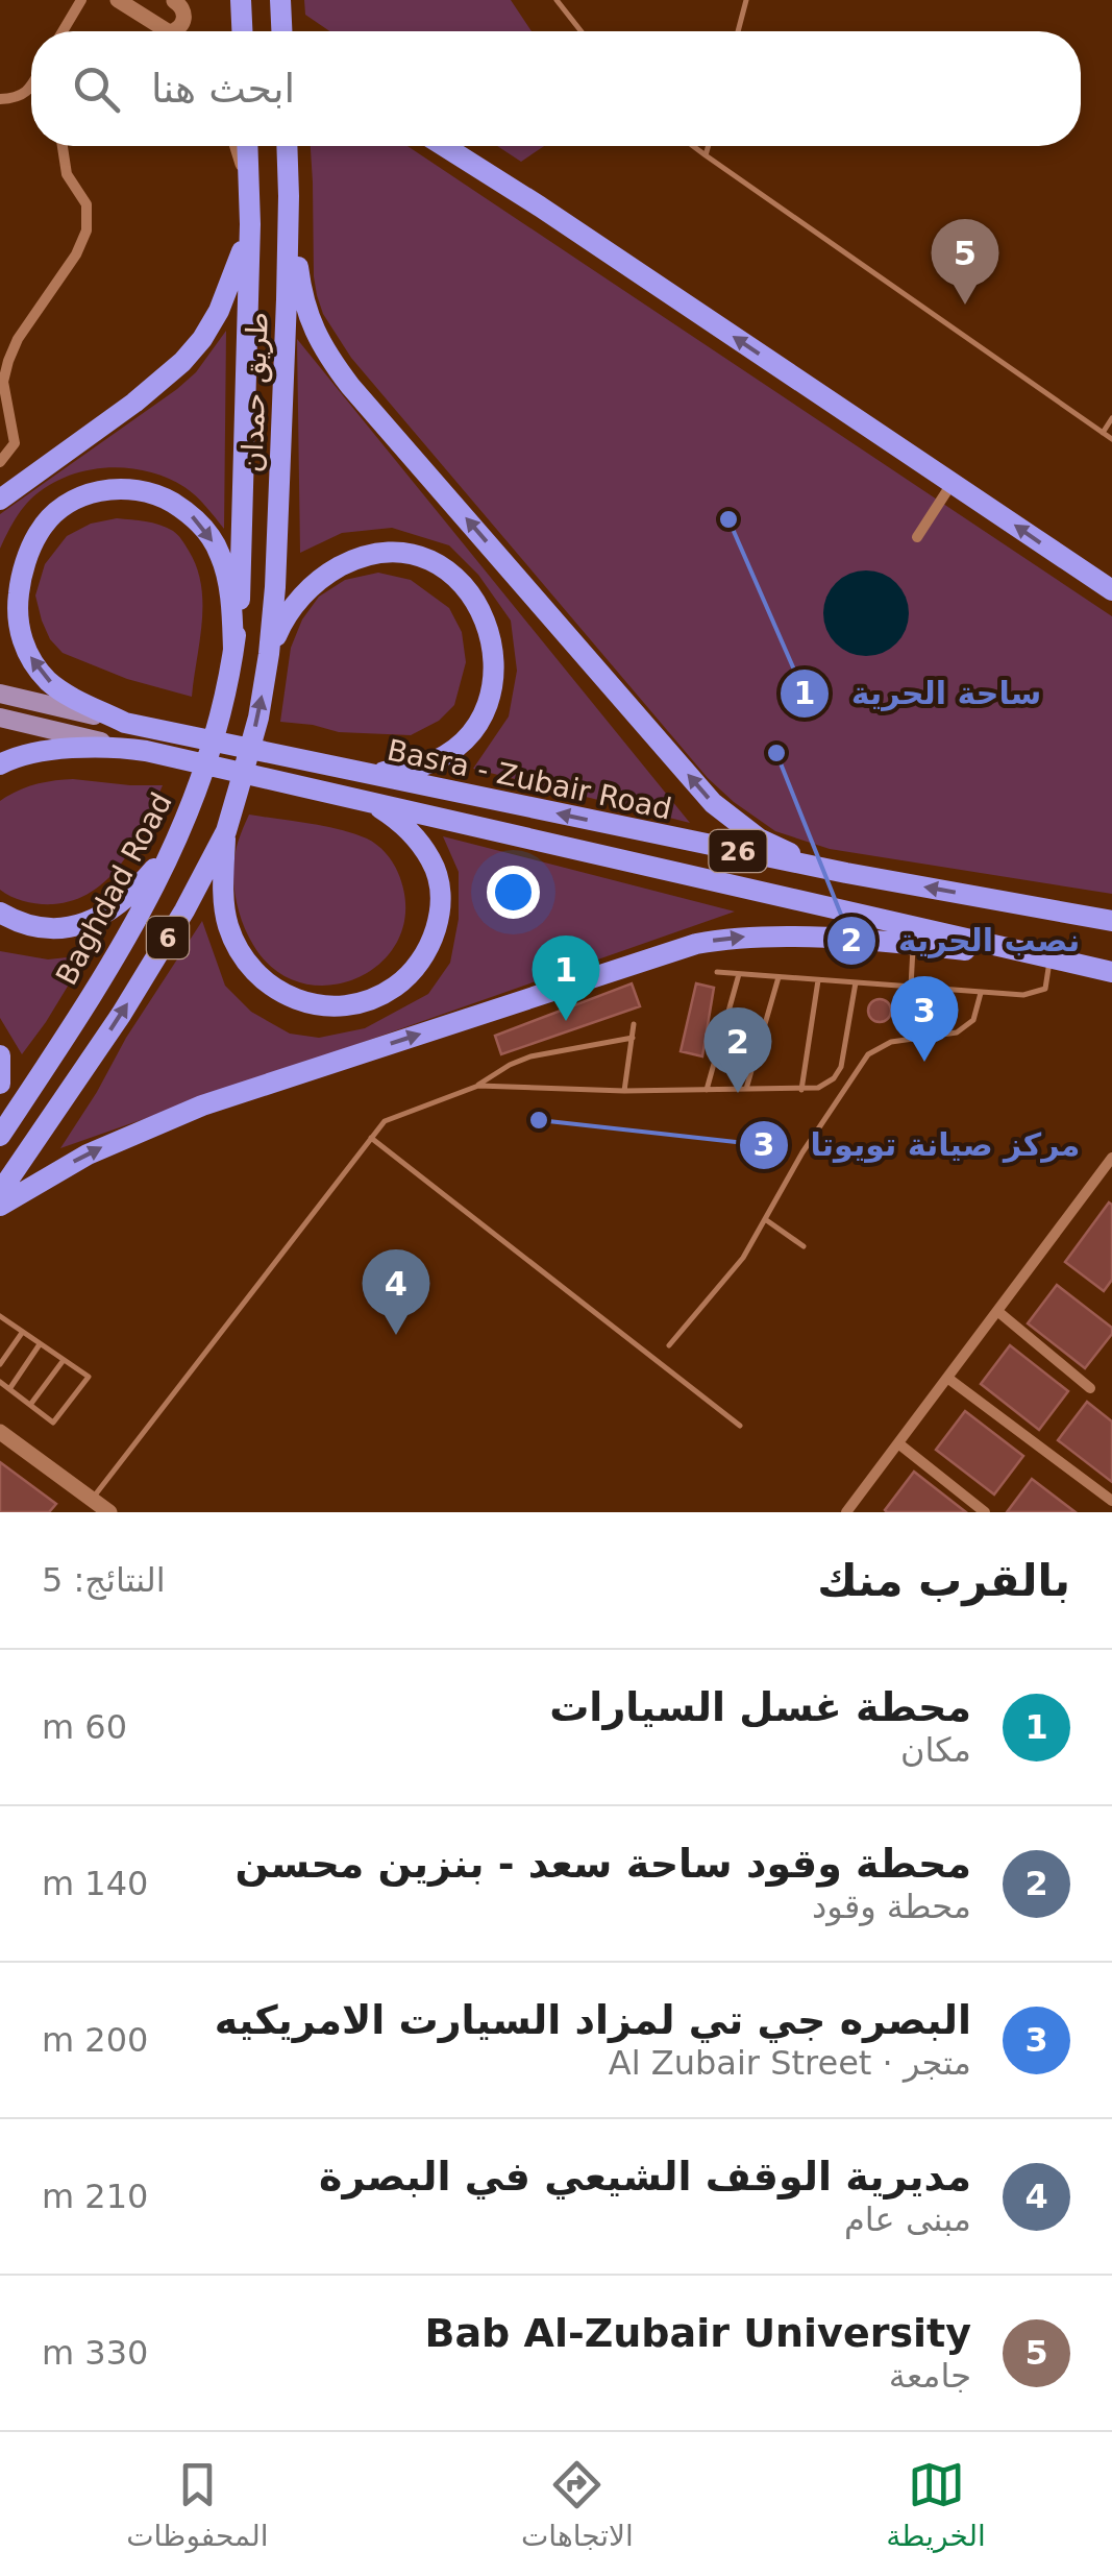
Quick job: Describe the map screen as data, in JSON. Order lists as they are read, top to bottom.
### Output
{
  "streets": {
    "highway": [
      "طريق حمدان",
      "Basra - Zubair Road",
      "26",
      "Baghdad Road",
      "6"
    ]
  },
  "crossings": [
    ["طريق حمدان", "Baghdad Road"],
    ["طريق حمدان", "6"],
    ["Basra - Zubair Road", "26"]
  ],
  "places": ["ساحة الحرية", "نصب الحرية", "مركز صيانة تويوتا"],
  "page": {
    "search": "ابحث هنا",
    "pins": [
      "5",
      "1",
      "3",
      "2",
      "4"
    ],
    "heading": ["بالقرب منك", "النتائج: 5"],
    "list": [
      {
        "mark": "1",
        "name": "محطة غسل السيارات",
        "note": "مكان",
        "value": "60 m"
      },
      {
        "mark": "2",
        "name": "محطة وقود ساحة سعد - بنزين محسن",
        "note": "محطة وقود",
        "value": "140 m"
      },
      {
        "mark": "3",
        "name": "البصره جي تي لمزاد السيارت الامريكيه",
        "note": "متجر · Al Zubair Street",
        "value": "200 m"
      },
      {
        "mark": "4",
        "name": "مديرية الوقف الشيعي في البصرة",
        "note": "مبنى عام",
        "value": "210 m"
      },
      {
        "mark": "5",
        "name": "Bab Al-Zubair University",
        "note": "جامعة",
        "value": "330 m"
      }
    ],
    "nav": ["الخريطة", "الاتجاهات", "المحفوظات"]
  }
}
